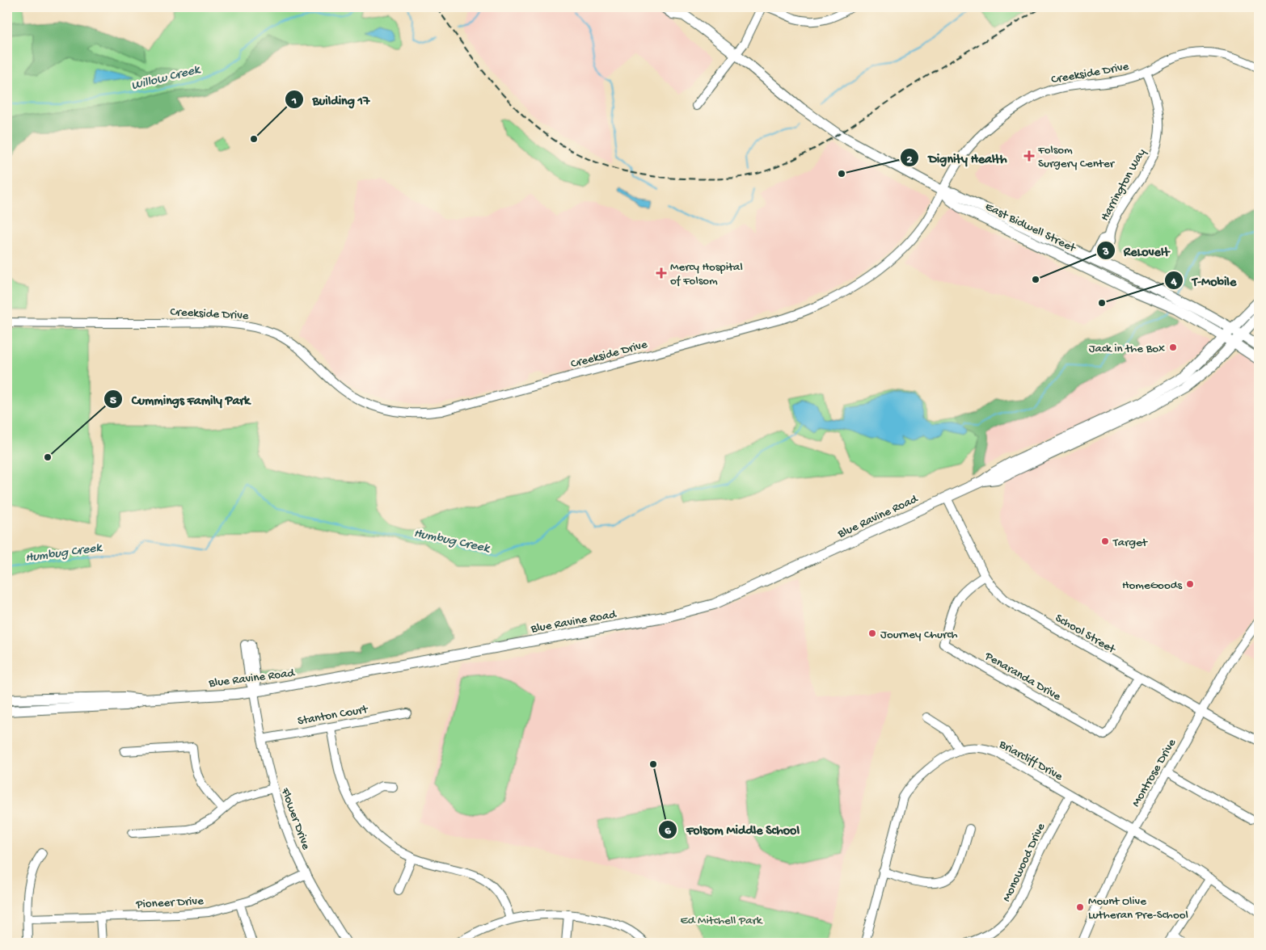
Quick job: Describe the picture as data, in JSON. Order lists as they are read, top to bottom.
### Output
{
  "streets": {
    "main road": ["East Bidwell Street", "Blue Ravine Road"],
    "street": [
      "Creekside Drive",
      "Harrington Way",
      "School Street",
      "Penaranda Drive",
      "Stanton Court",
      "Briarcliff Drive",
      "Montrose Drive",
      "Flower Drive",
      "Monowood Drive",
      "Pioneer Drive"
    ]
  },
  "crossings": [
    ["Creekside Drive", "Harrington Way"],
    ["Creekside Drive", "East Bidwell Street"],
    ["Harrington Way", "East Bidwell Street"],
    ["East Bidwell Street", "Blue Ravine Road"],
    ["Blue Ravine Road", "School Street"],
    ["Blue Ravine Road", "Flower Drive"],
    ["School Street", "Penaranda Drive"],
    ["School Street", "Montrose Drive"],
    ["Stanton Court", "Flower Drive"],
    ["Briarcliff Drive", "Montrose Drive"],
    ["Briarcliff Drive", "Monowood Drive"],
    ["Flower Drive", "Pioneer Drive"]
  ],
  "water": ["Willow Creek", "Humbug Creek"],
  "parks": ["Ed Mitchell Park"],
  "places": {
    "other": [
      "Building 17",
      "Dignity Health",
      "ReLoveIt",
      "T-Mobile",
      "Jack in the Box",
      "Cummings Family Park",
      "Target",
      "HomeGoods",
      "Journey Church",
      "Folsom Middle School",
      "Mount Olive Lutheran Pre-School"
    ],
    "health": ["Folsom Surgery Center", "Mercy Hospital of Folsom"]
  }
}
